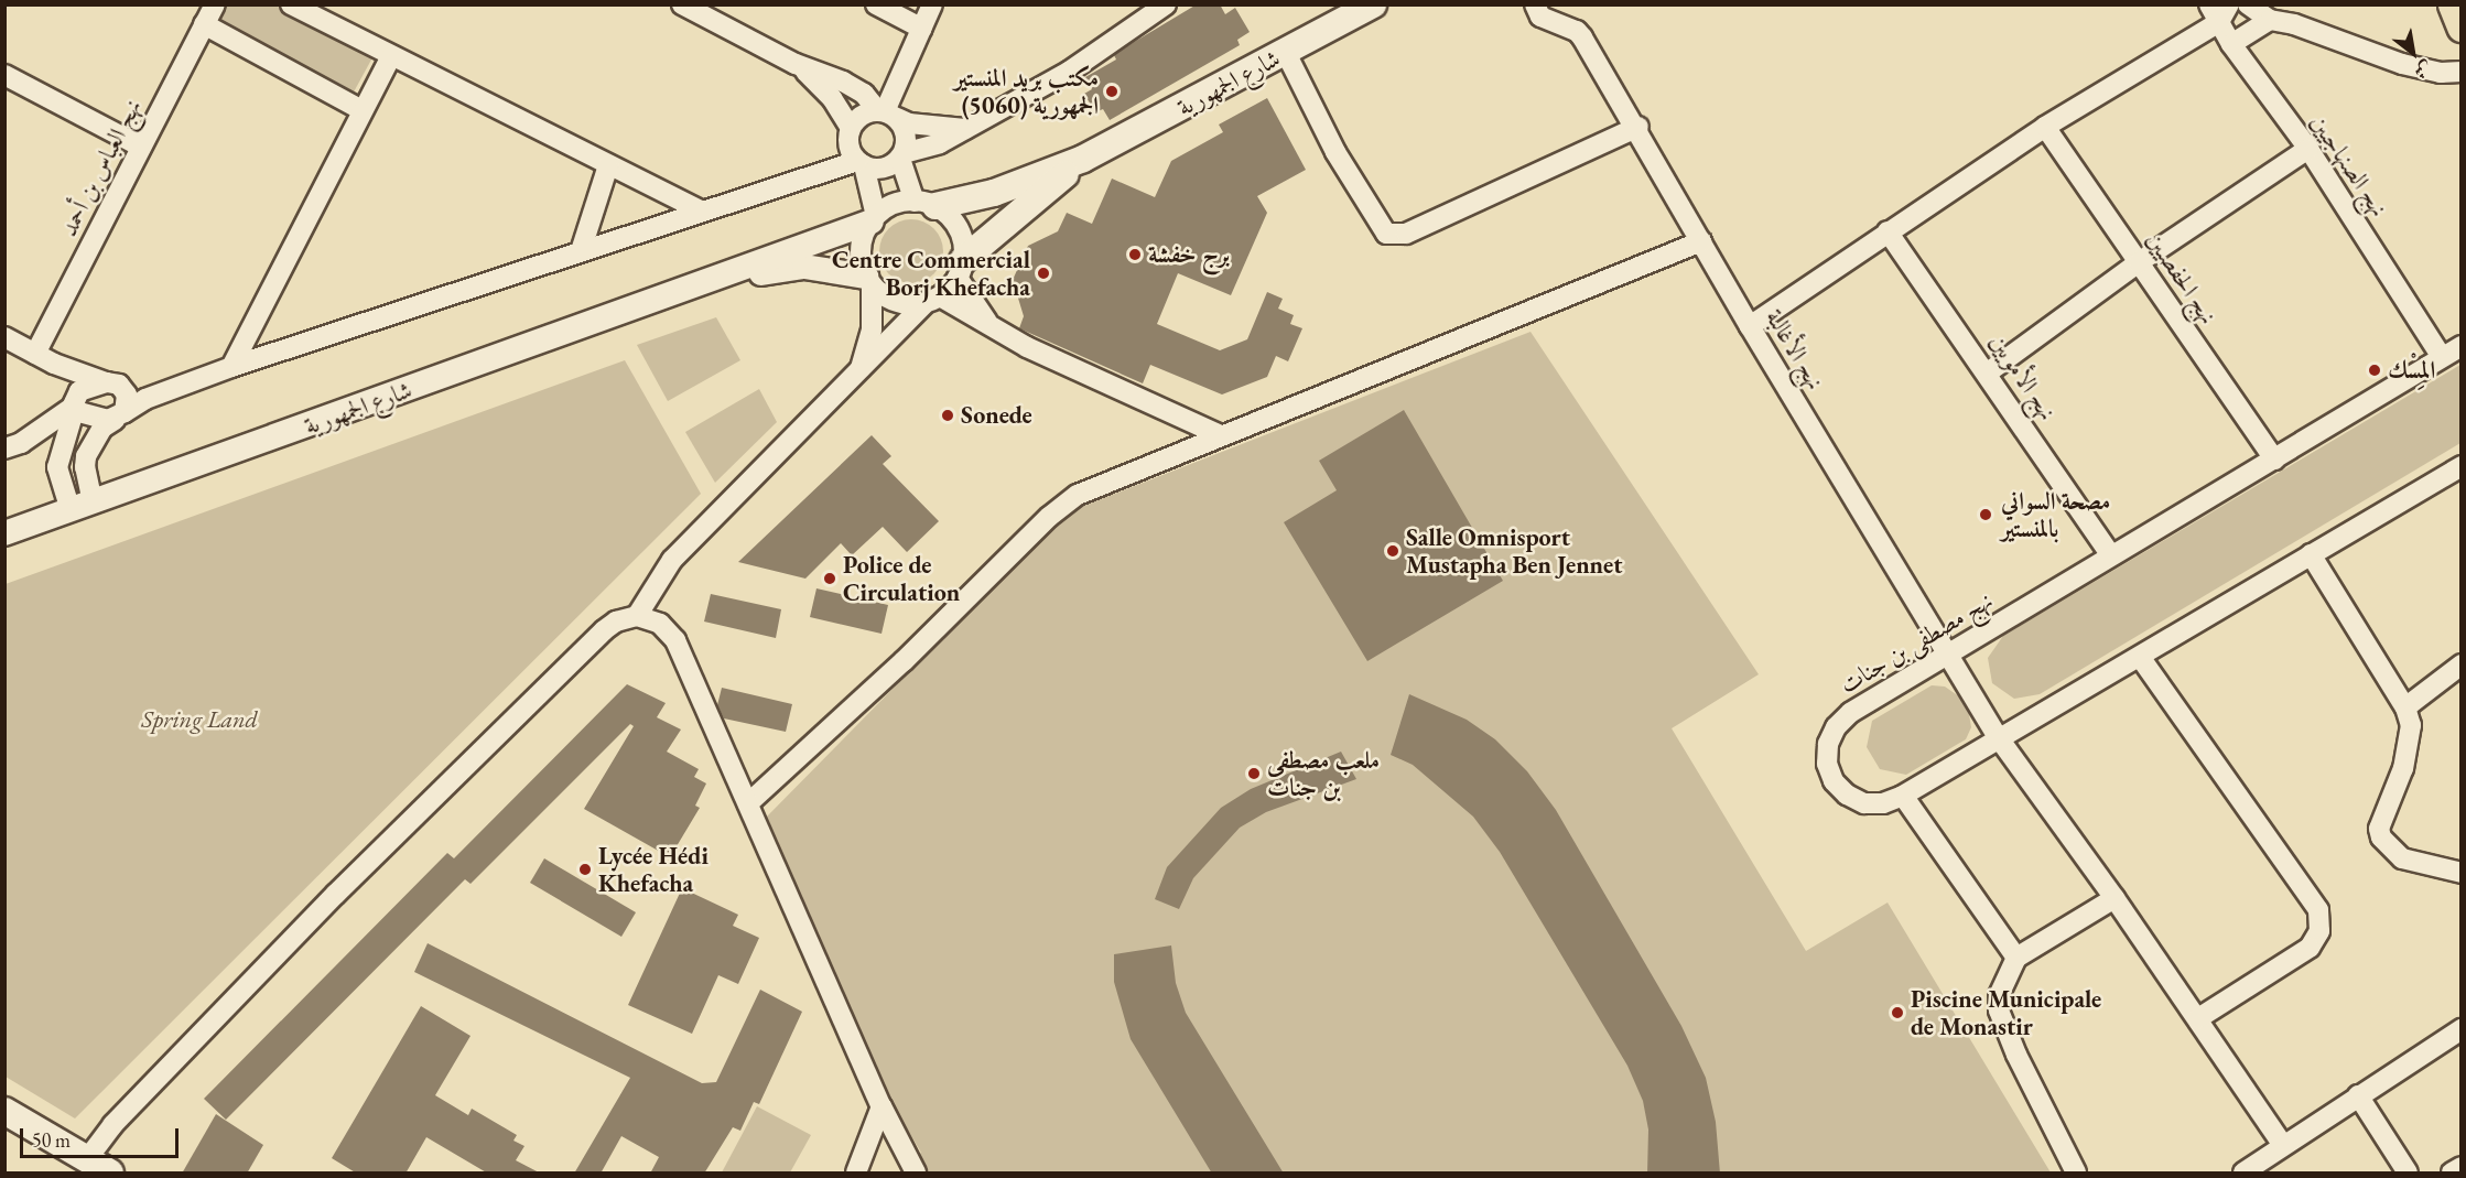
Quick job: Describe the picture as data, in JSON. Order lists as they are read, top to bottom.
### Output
{
  "streets": {
    "main road": ["شارع الجمهورية"],
    "street": [
      "نهج الصنهاجيين",
      "نهج العباس بن أحمد",
      "نهج الحفصيين",
      "نهج الأغالبة",
      "نهج الأمويين",
      "نهج مصطفى بن جنات"
    ]
  },
  "crossings": [
    ["نهج الصنهاجيين", "نهج مصطفى بن جنات"],
    ["نهج الحفصيين", "نهج مصطفى بن جنات"],
    ["نهج الأغالبة", "نهج مصطفى بن جنات"],
    ["نهج الأمويين", "نهج مصطفى بن جنات"]
  ],
  "parks": ["Spring Land"],
  "places": [
    "مكتب بريد المنستير الجمهورية (5060)",
    "برج خفشة",
    "Centre Commercial Borj Khefacha",
    "المِسْك",
    "Sonede",
    "مصحة السواني بالمنستير",
    "Salle Omnisport Mustapha Ben Jennet",
    "Police de Circulation",
    "ملعب مصطفى بن جنات",
    "Lycée Hédi Khefacha",
    "Piscine Municipale de Monastir"
  ],
  "scale_bar": "50 m",
  "north": "bottom right"
}
